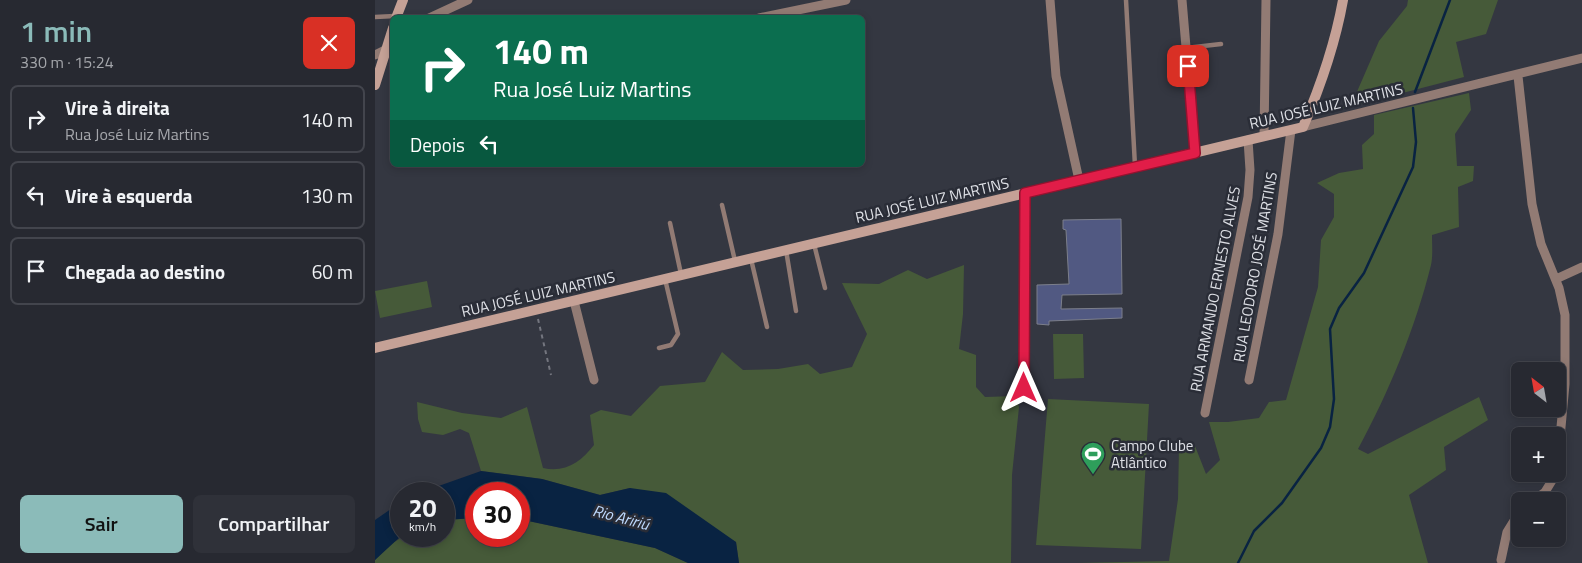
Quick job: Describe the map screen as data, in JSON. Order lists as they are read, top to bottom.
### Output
{
  "streets": {
    "main road": ["RUA JOSÉ LUIZ MARTINS"],
    "street": ["RUA LEODORO JOSÉ MARTINS", "RUA ARMANDO ERNESTO ALVES"]
  },
  "crossings": [
    ["RUA JOSÉ LUIZ MARTINS", "RUA LEODORO JOSÉ MARTINS"],
    ["RUA JOSÉ LUIZ MARTINS", "RUA ARMANDO ERNESTO ALVES"]
  ],
  "water": ["Rio Aririú"],
  "places": {
    "sports": ["Campo Clube Atlântico"]
  },
  "north": "top left",
  "page": {
    "heading": ["1 min", "330 m · 15:24"],
    "turn": ["140 m", "Rua José Luiz Martins"],
    "list": [
      {
        "name": "Vire à direita",
        "note": "Rua José Luiz Martins",
        "value": "140 m"
      },
      {
        "name": "Vire à esquerda",
        "value": "130 m"
      },
      {
        "name": "Chegada ao destino",
        "value": "60 m"
      }
    ],
    "then": "Depois",
    "map_buttons": ["+", "−"],
    "speed": "20 km/h",
    "limit": "30",
    "buttons": ["Sair", "Compartilhar"]
  }
}
